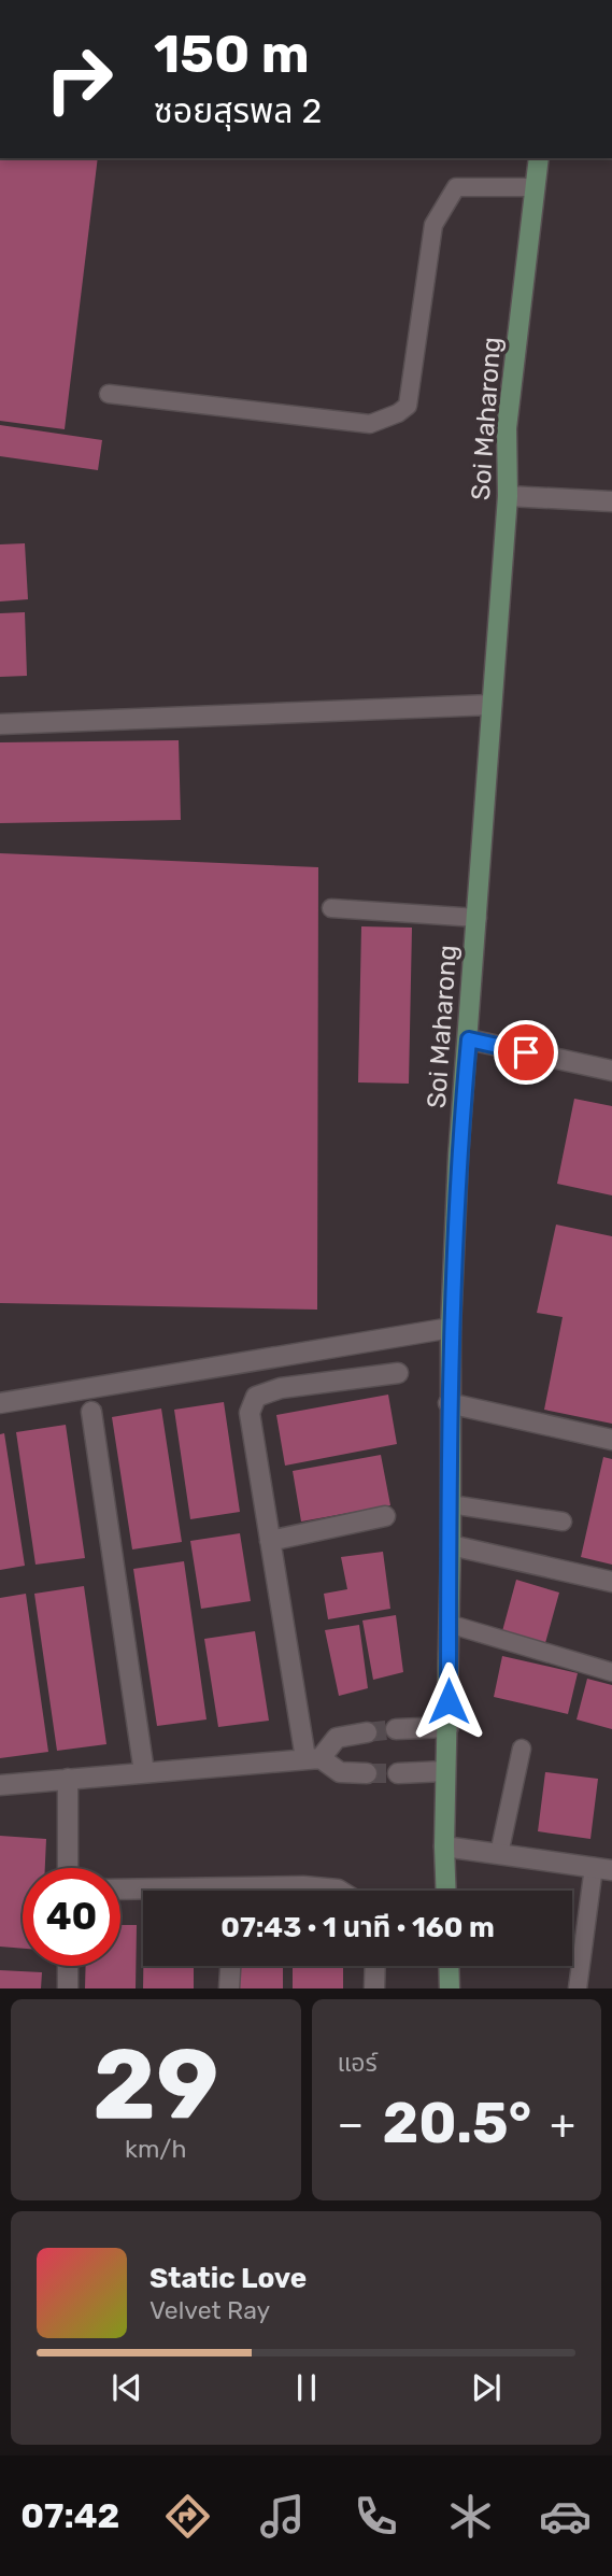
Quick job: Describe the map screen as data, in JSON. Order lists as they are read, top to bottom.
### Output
{
  "streets": {
    "street": ["Soi Maharong"]
  },
  "page": {
    "turn": ["150 m", "ซอยสุรพล 2"],
    "limit": "40",
    "trip": "07:43 · 1 นาที · 160 m",
    "tile": [
      ["29", "km/h"],
      "แอร์"
    ],
    "heat": ["−", "20.5°", "+"],
    "song": ["Static Love", "Velvet Ray"],
    "tabs": "07:42"
  }
}
